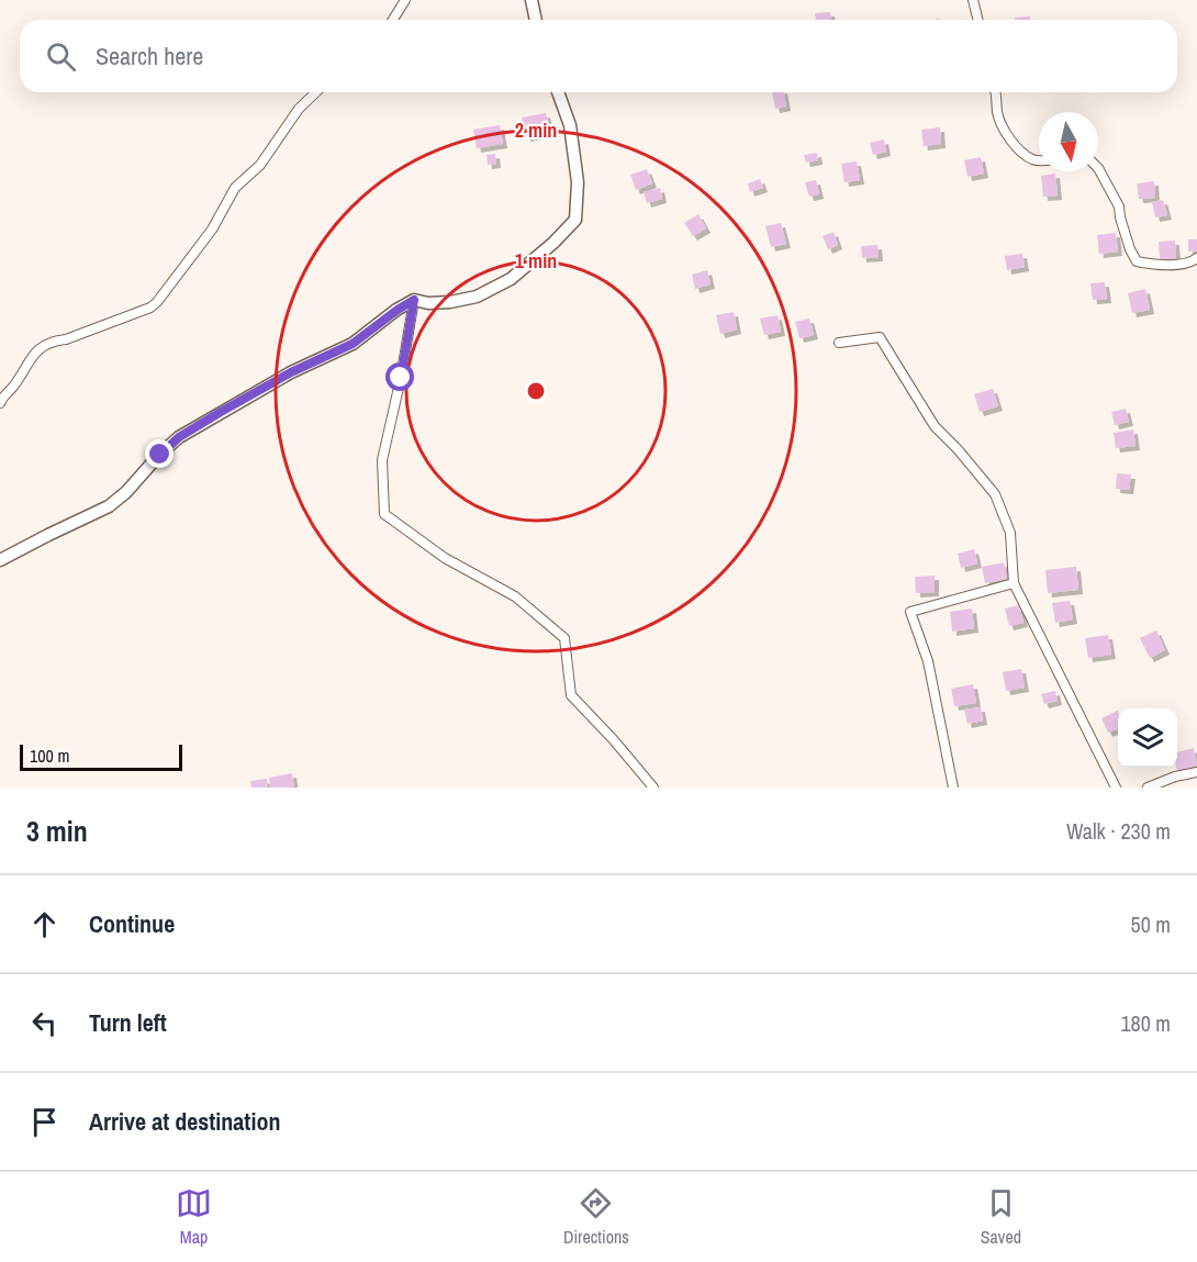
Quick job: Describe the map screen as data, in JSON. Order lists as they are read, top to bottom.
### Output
{
  "scale_bar": "100 m",
  "north": "bottom",
  "page": {
    "search": "Search here",
    "scale": "100 m",
    "heading": ["3 min", "Walk · 230 m"],
    "list": [
      ["Continue", "50 m"],
      ["Turn left", "180 m"],
      "Arrive at destination"
    ],
    "nav": ["Map", "Directions", "Saved"]
  },
  "rings": ["2 min", "1 min"]
}
